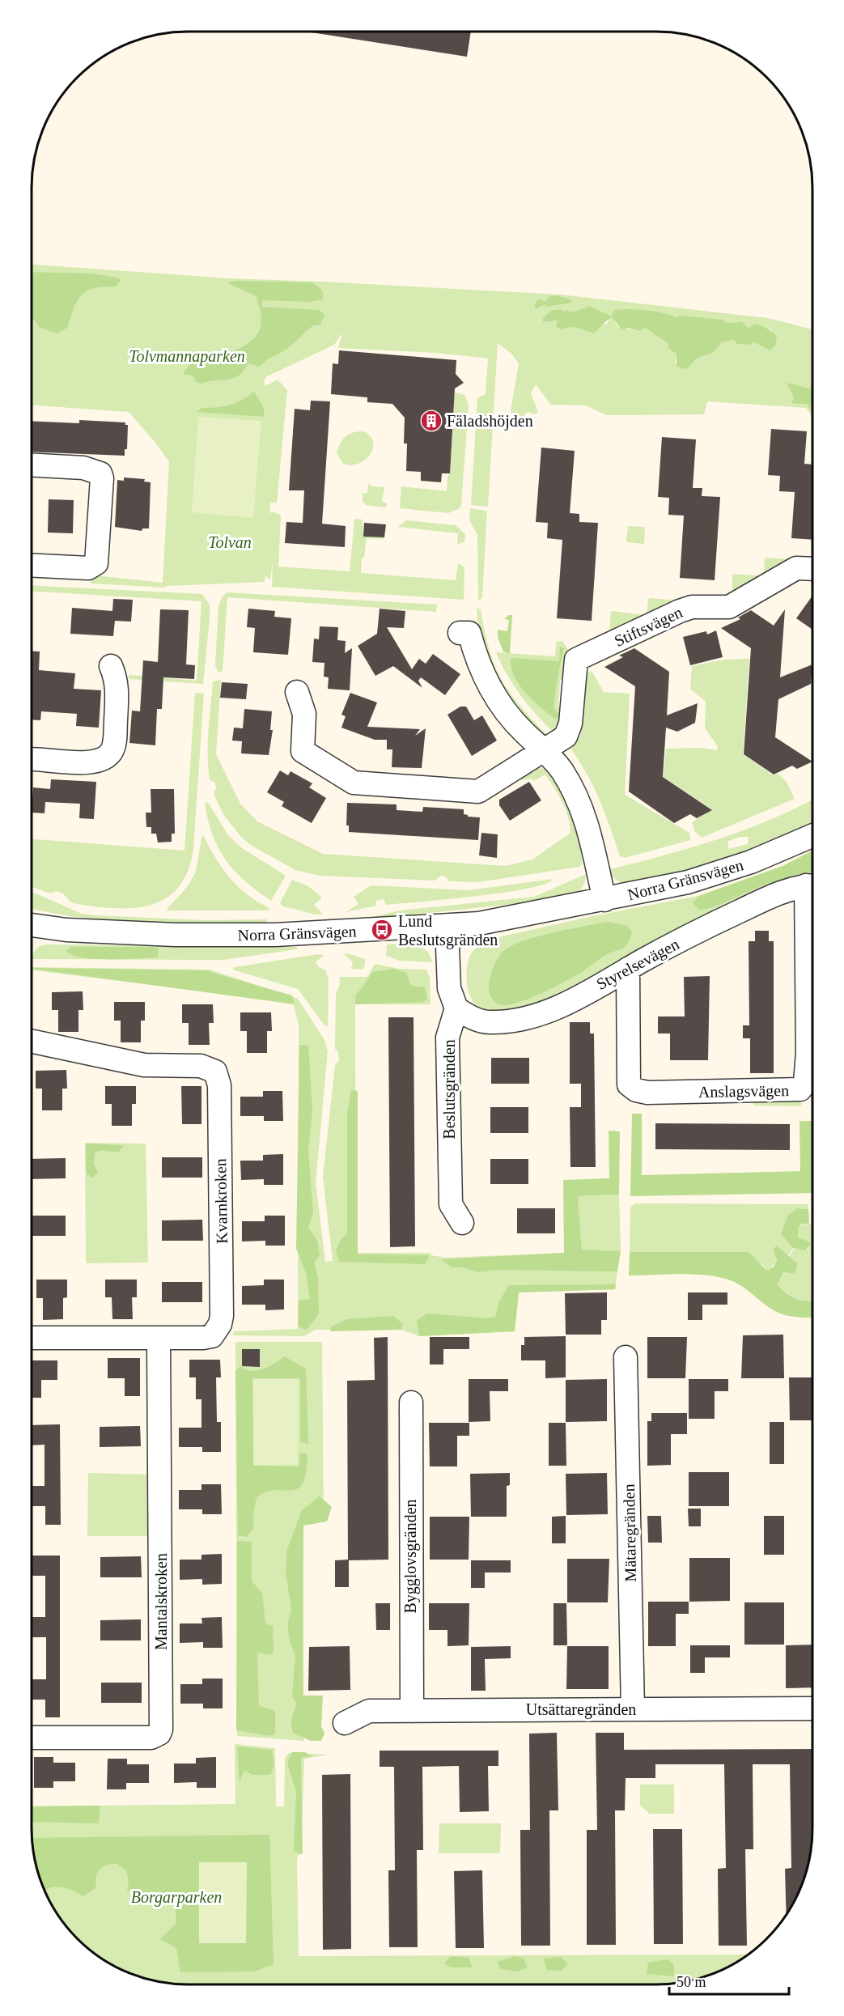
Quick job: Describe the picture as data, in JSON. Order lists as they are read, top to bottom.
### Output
{
  "streets": {
    "street": [
      "Stiftsvägen",
      "Norra Gränsvägen",
      "Styrelsevägen",
      "Beslutsgränden",
      "Anslagsvägen",
      "Kvarnkroken",
      "Mätaregränden",
      "Bygglovsgränden",
      "Mantalskroken",
      "Utsättaregränden"
    ]
  },
  "crossings": [
    ["Styrelsevägen", "Beslutsgränden"],
    ["Styrelsevägen", "Anslagsvägen"],
    ["Kvarnkroken", "Mantalskroken"],
    ["Mätaregränden", "Utsättaregränden"],
    ["Bygglovsgränden", "Utsättaregränden"]
  ],
  "parks": ["Tolvmannaparken", "Tolvan", "Borgarparken"],
  "places": {
    "building": ["Fäladshöjden"],
    "bus stop": ["Lund Beslutsgränden"]
  },
  "scale_bar": "50 m"
}
